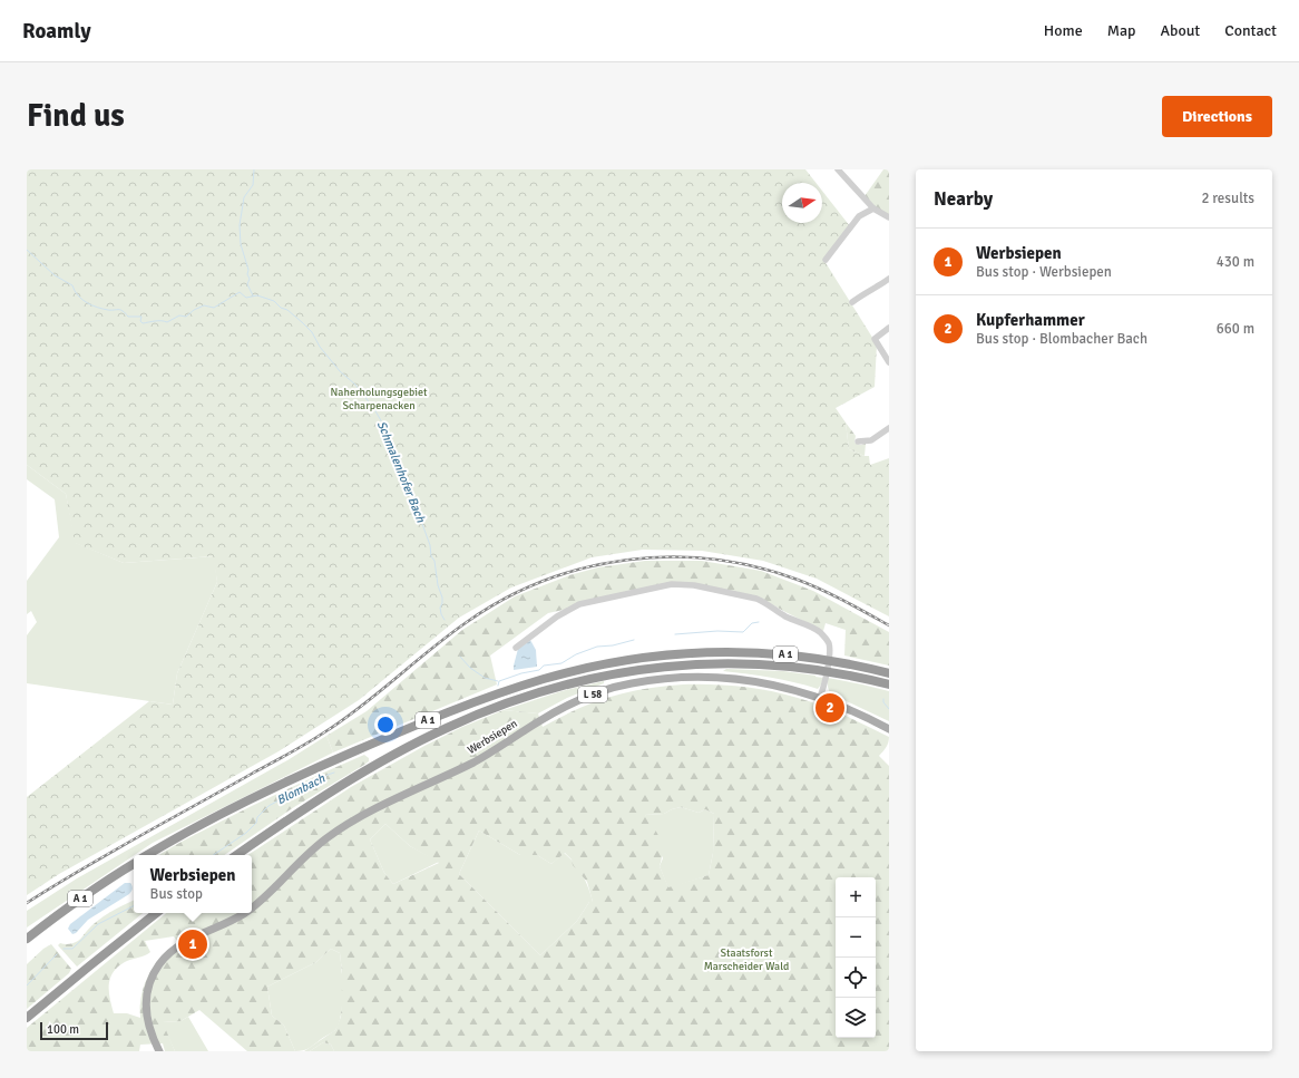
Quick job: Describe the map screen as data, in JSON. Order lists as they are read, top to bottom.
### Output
{
  "streets": {
    "highway": ["A 1"],
    "main road": ["L 58", "Werbsiepen"]
  },
  "crossings": [
    ["L 58", "Werbsiepen"]
  ],
  "water": ["Schmalenhofer Bach", "Blombach"],
  "parks": ["Naherholungsgebiet Scharpenacken", "Staatsforst Marscheider Wald"],
  "scale_bar": "100 m",
  "north": "right",
  "page": {
    "header": "Roamly",
    "nav": [
      "Home",
      "Map",
      "About",
      "Contact"
    ],
    "buttons": "Directions",
    "title": "Find us",
    "heading": ["Nearby", "2 results"],
    "list": [
      {
        "mark": "1",
        "name": "Werbsiepen",
        "note": "Bus stop · Werbsiepen",
        "value": "430 m"
      },
      {
        "mark": "2",
        "name": "Kupferhammer",
        "note": "Bus stop · Blombacher Bach",
        "value": "660 m"
      }
    ],
    "pins": ["2", "1"],
    "popup": ["Werbsiepen", "Bus stop"],
    "map_buttons": ["+", "−"],
    "scale": "100 m"
  }
}
